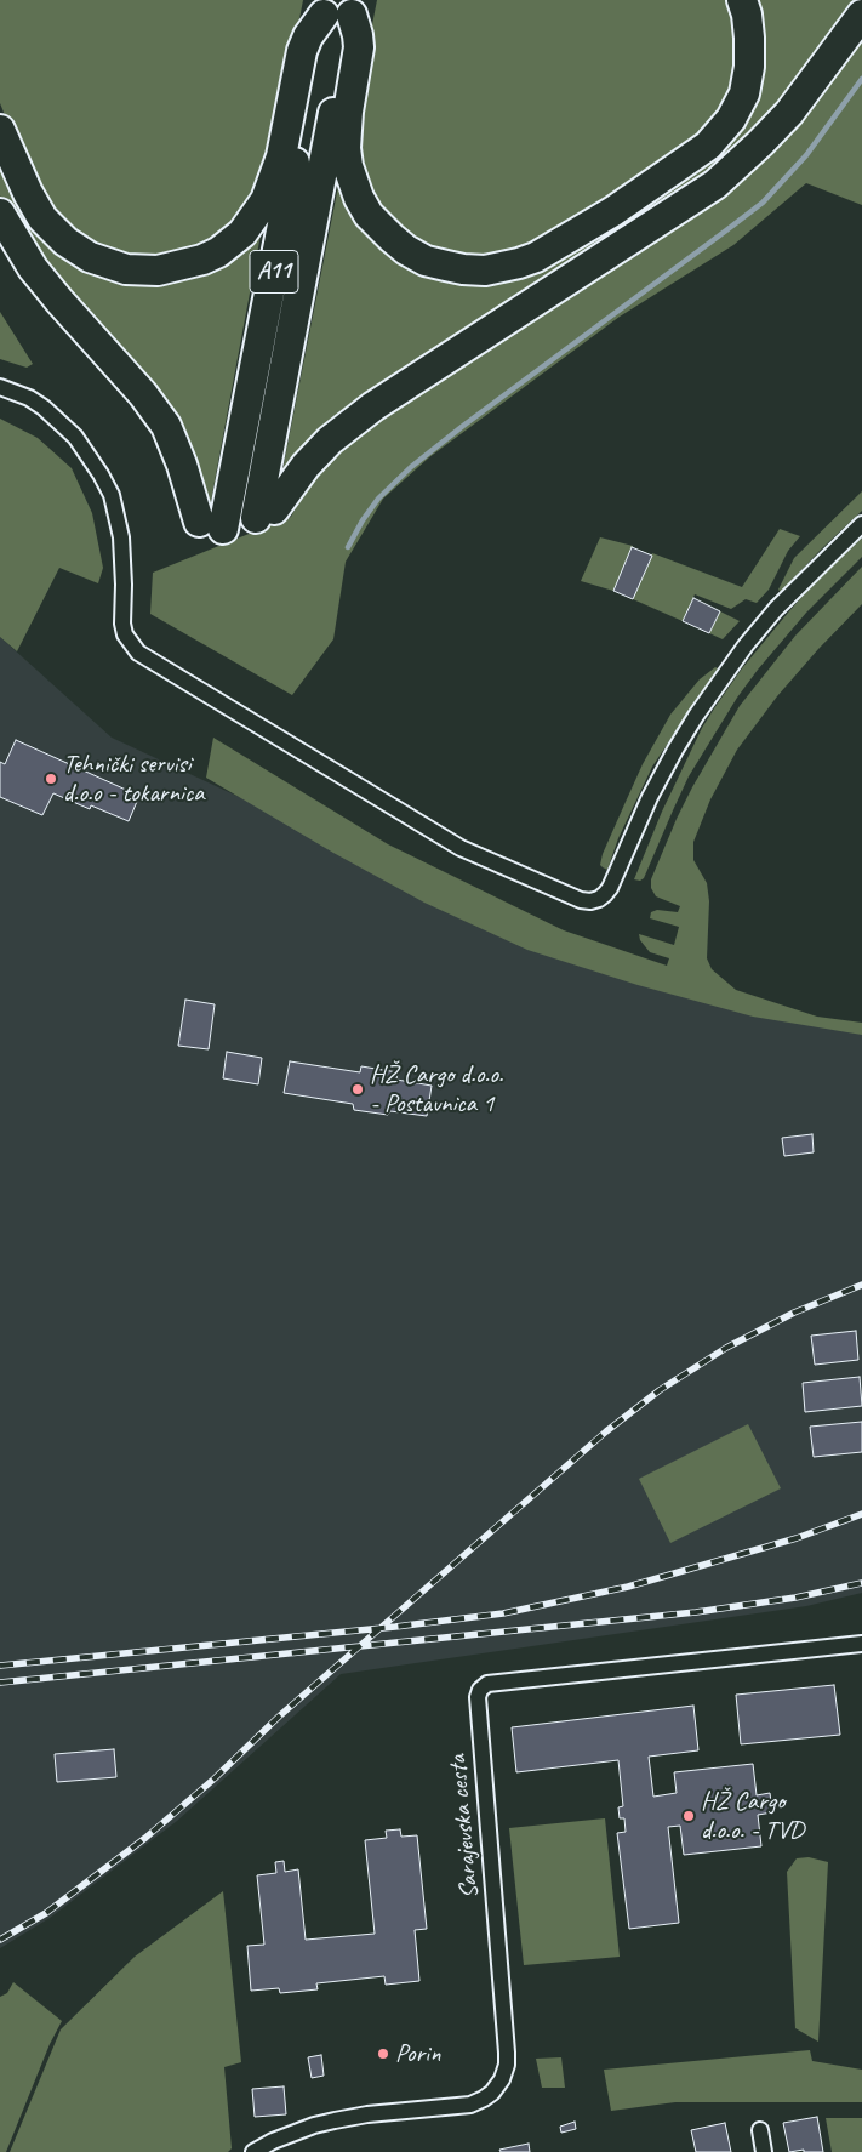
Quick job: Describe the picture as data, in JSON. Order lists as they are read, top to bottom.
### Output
{
  "streets": {
    "highway": ["A11"],
    "street": ["Sarajevska cesta"]
  },
  "places": [
    "Tehnički servisi d.o.o - tokarnica",
    "HŽ Cargo d.o.o. - Postavnica 1",
    "HŽ Cargo d.o.o. - TVD",
    "Porin"
  ]
}
